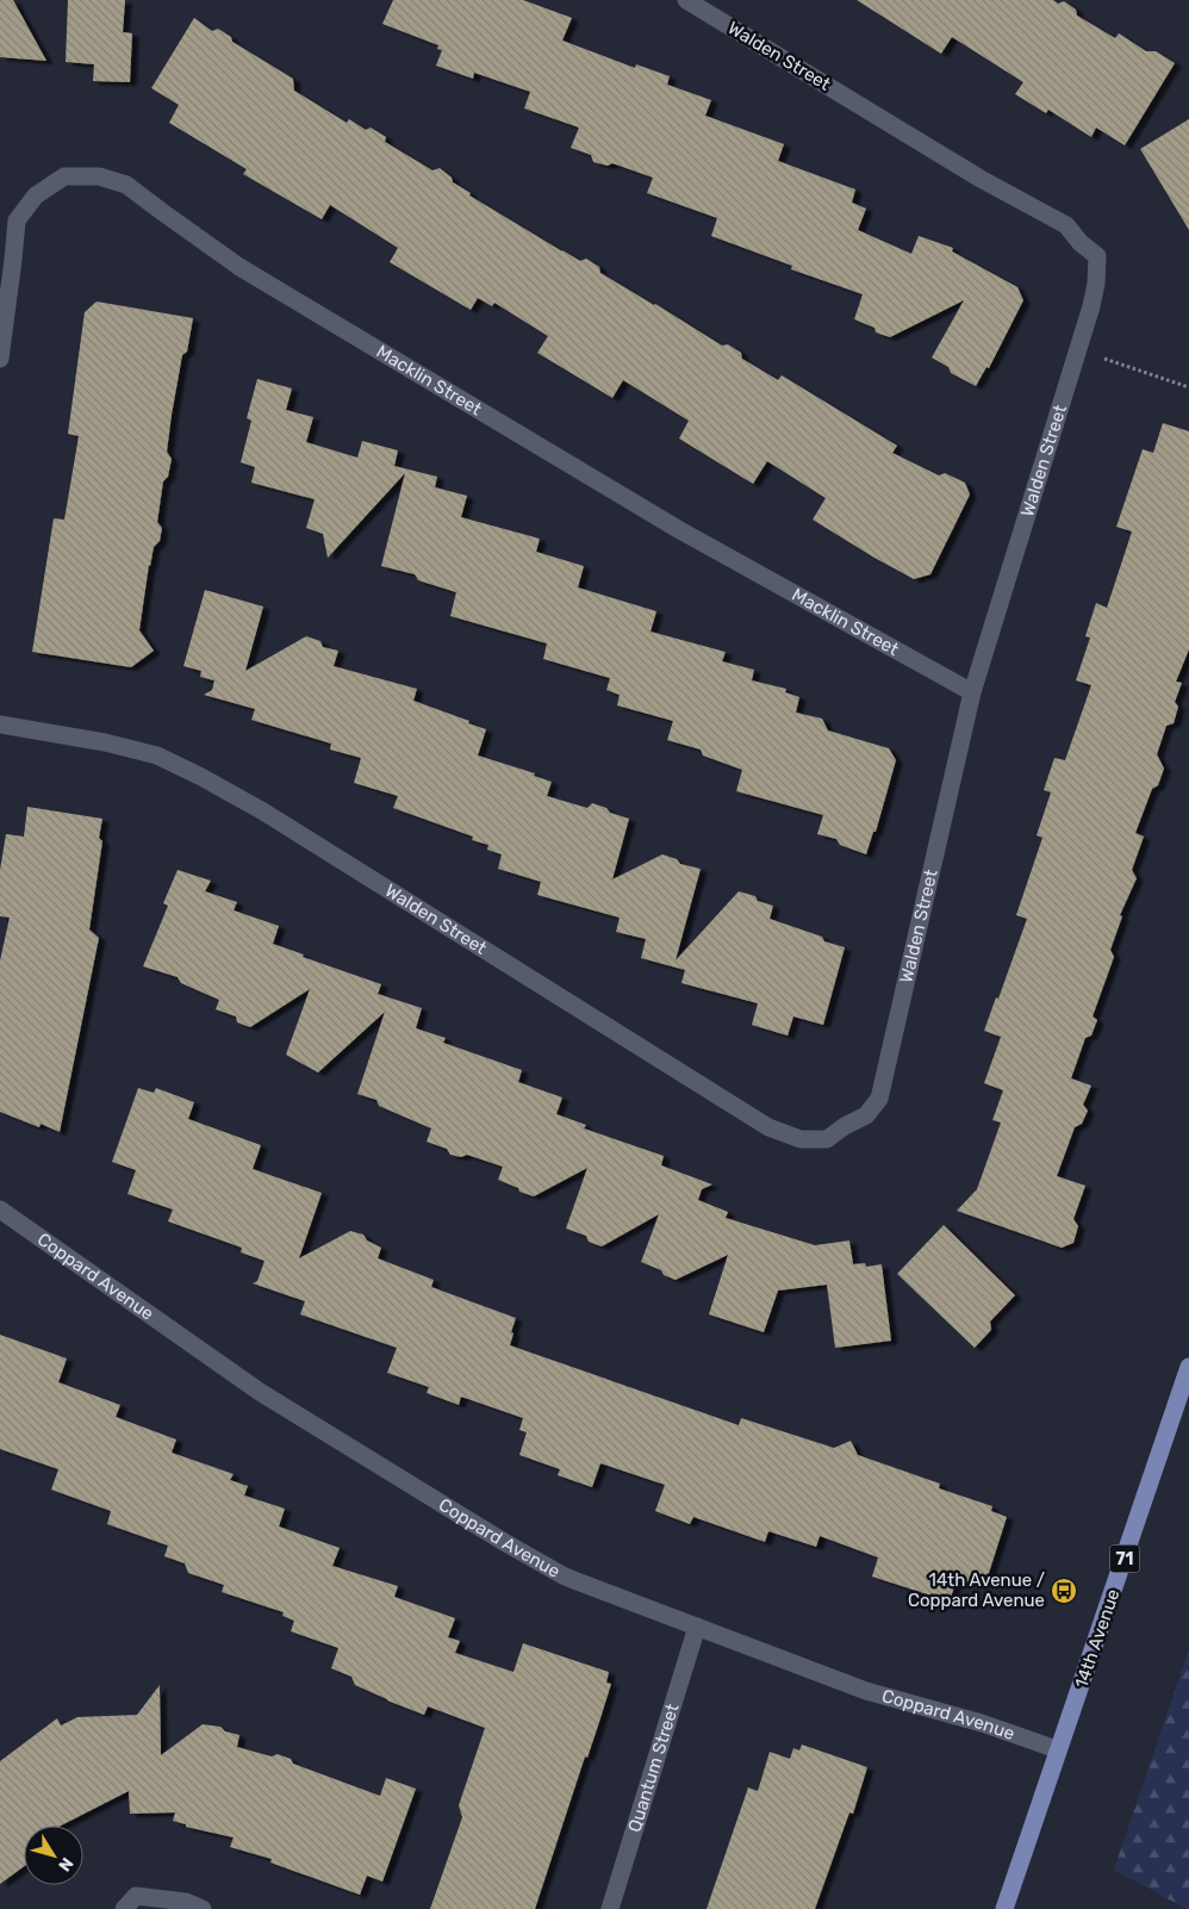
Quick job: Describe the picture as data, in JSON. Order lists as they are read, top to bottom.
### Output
{
  "streets": {
    "main road": ["71", "14th Avenue"],
    "street": [
      "Walden Street",
      "Macklin Street",
      "Coppard Avenue",
      "Quantum Street"
    ]
  },
  "crossings": [
    ["Walden Street", "Macklin Street"],
    ["Coppard Avenue", "14th Avenue"],
    ["Coppard Avenue", "Quantum Street"]
  ],
  "places": {
    "bus stop": ["14th Avenue / Coppard Avenue"]
  },
  "north": "bottom right"
}
